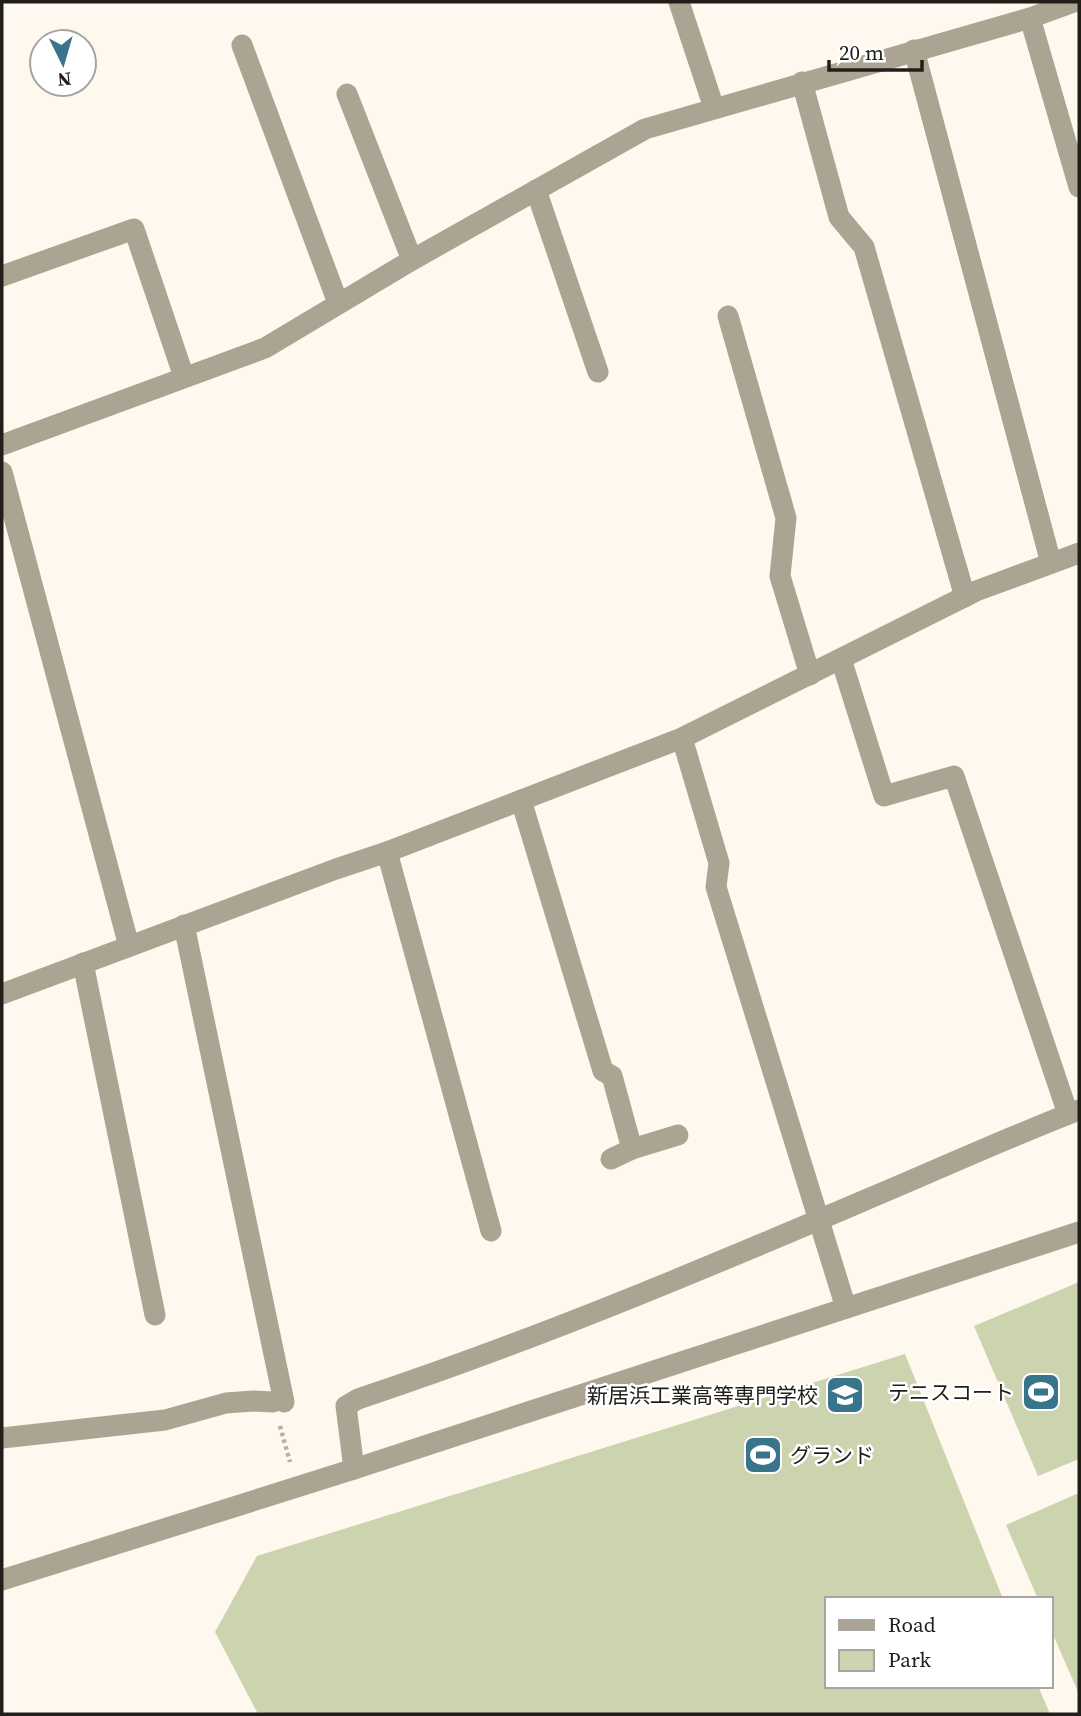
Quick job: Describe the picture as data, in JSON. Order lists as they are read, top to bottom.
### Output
{
  "places": {
    "sports": ["テニスコート", "グランド"],
    "school or university": ["新居浜工業高等専門学校"]
  },
  "legend": ["Road", "Park"],
  "scale_bar": "20 m",
  "north": "bottom"
}
